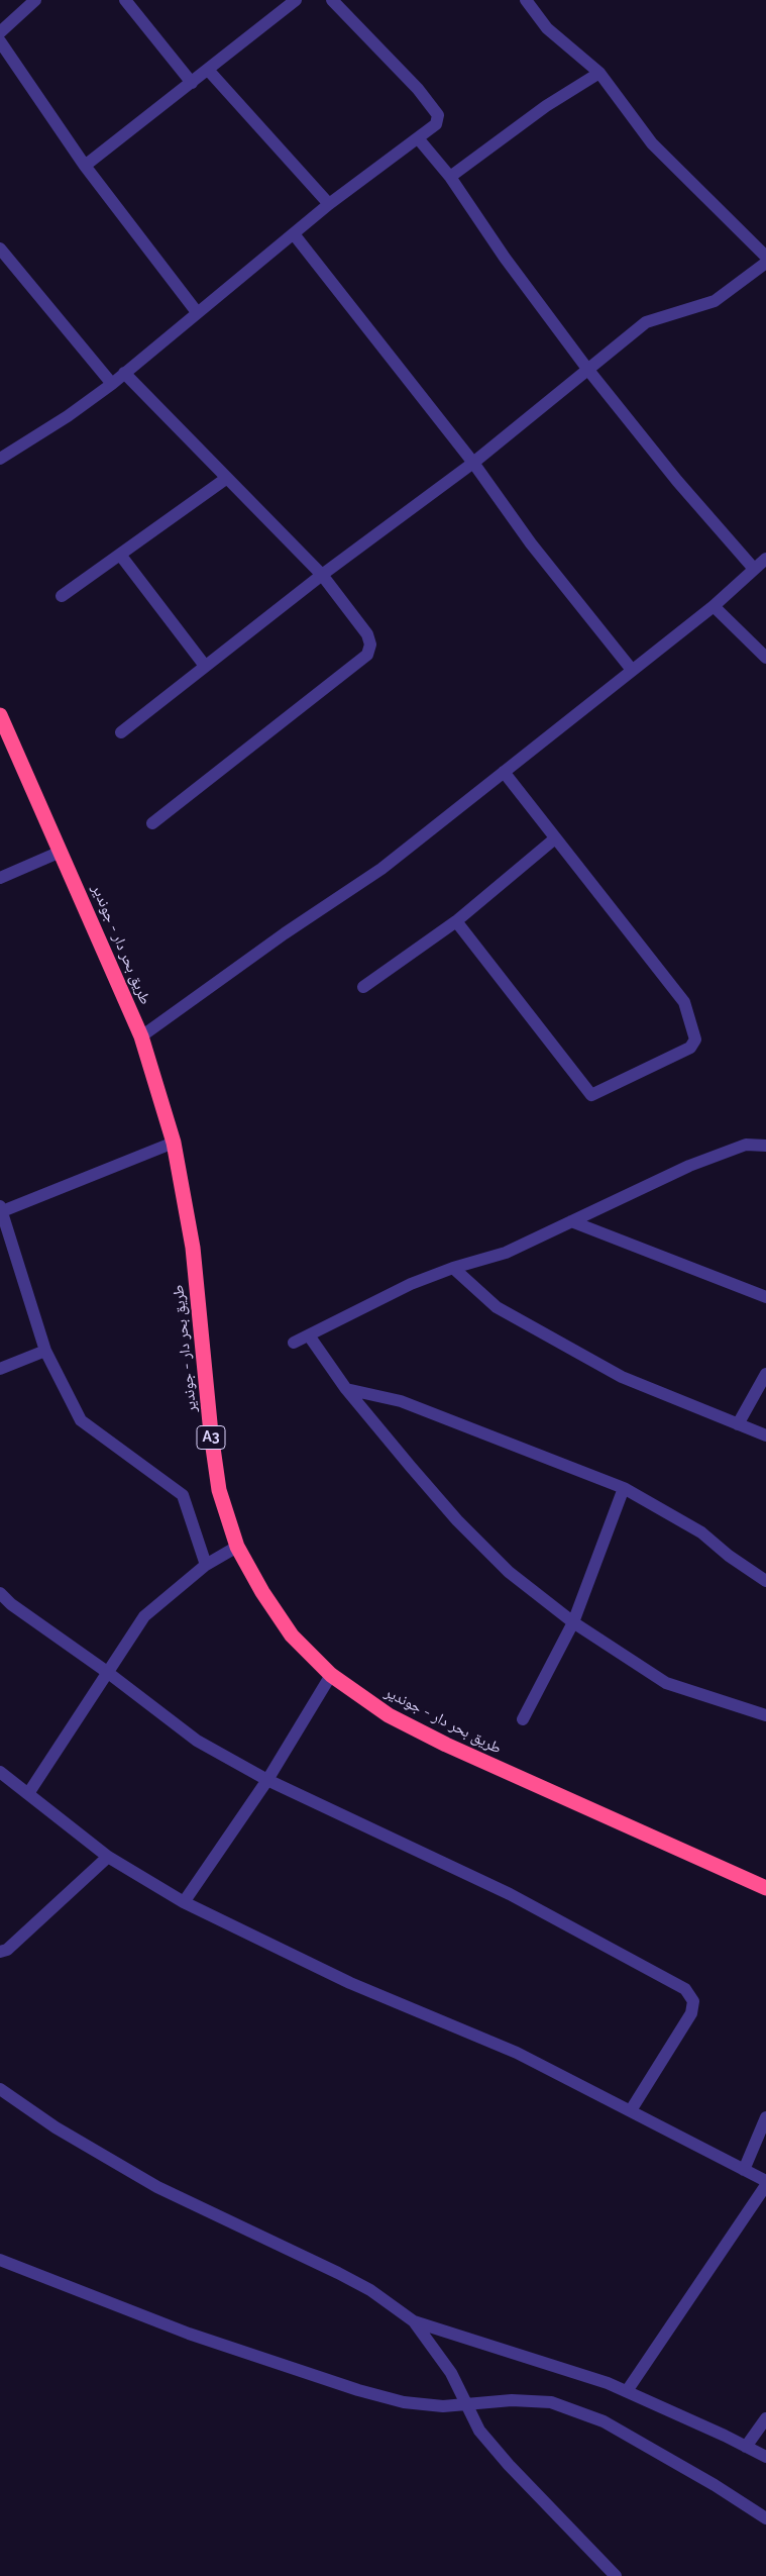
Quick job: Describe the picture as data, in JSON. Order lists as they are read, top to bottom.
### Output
{
  "streets": {
    "highway": ["طريق بحر دار - جوندير", "A3"]
  }
}
